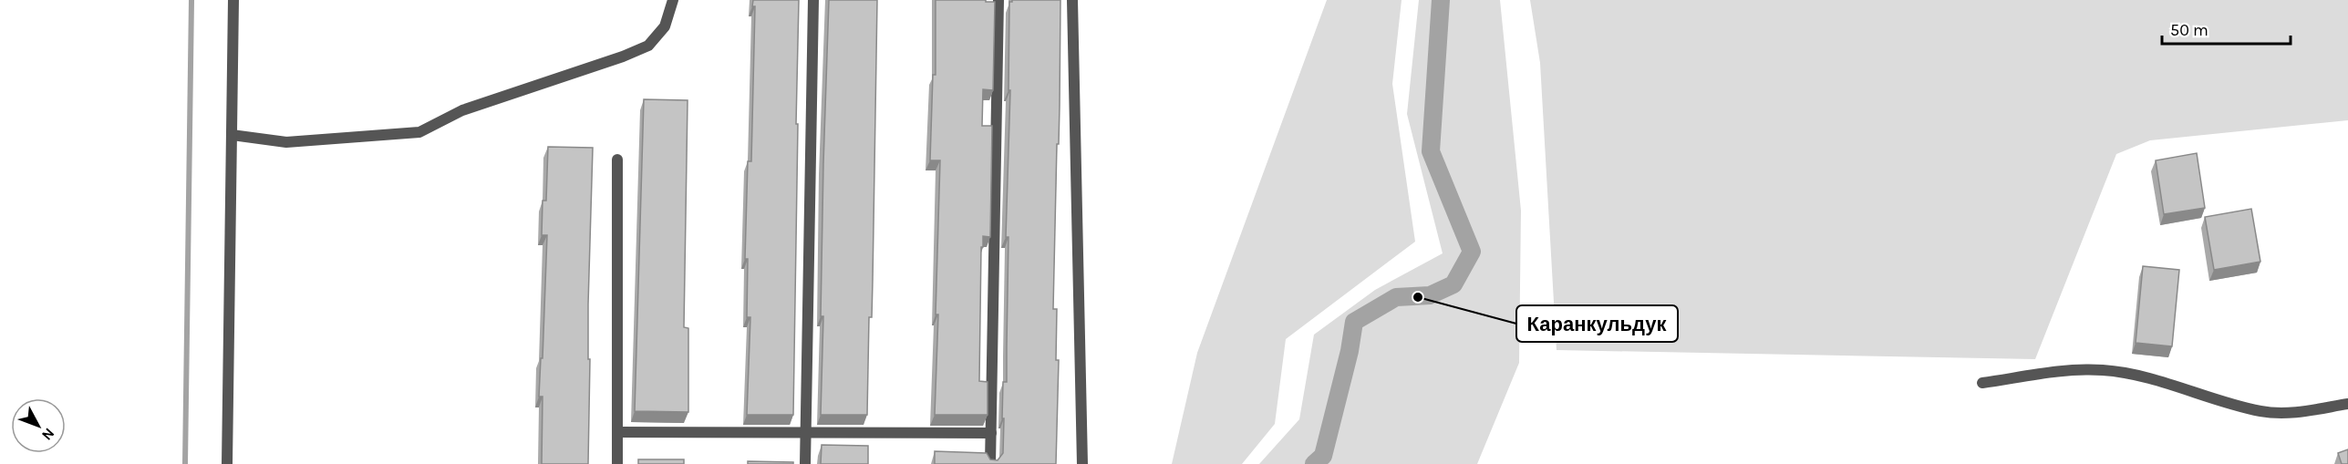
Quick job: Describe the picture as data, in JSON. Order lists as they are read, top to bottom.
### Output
{
  "places": ["Каранкульдук"],
  "scale_bar": "50 m",
  "north": "bottom right"
}
